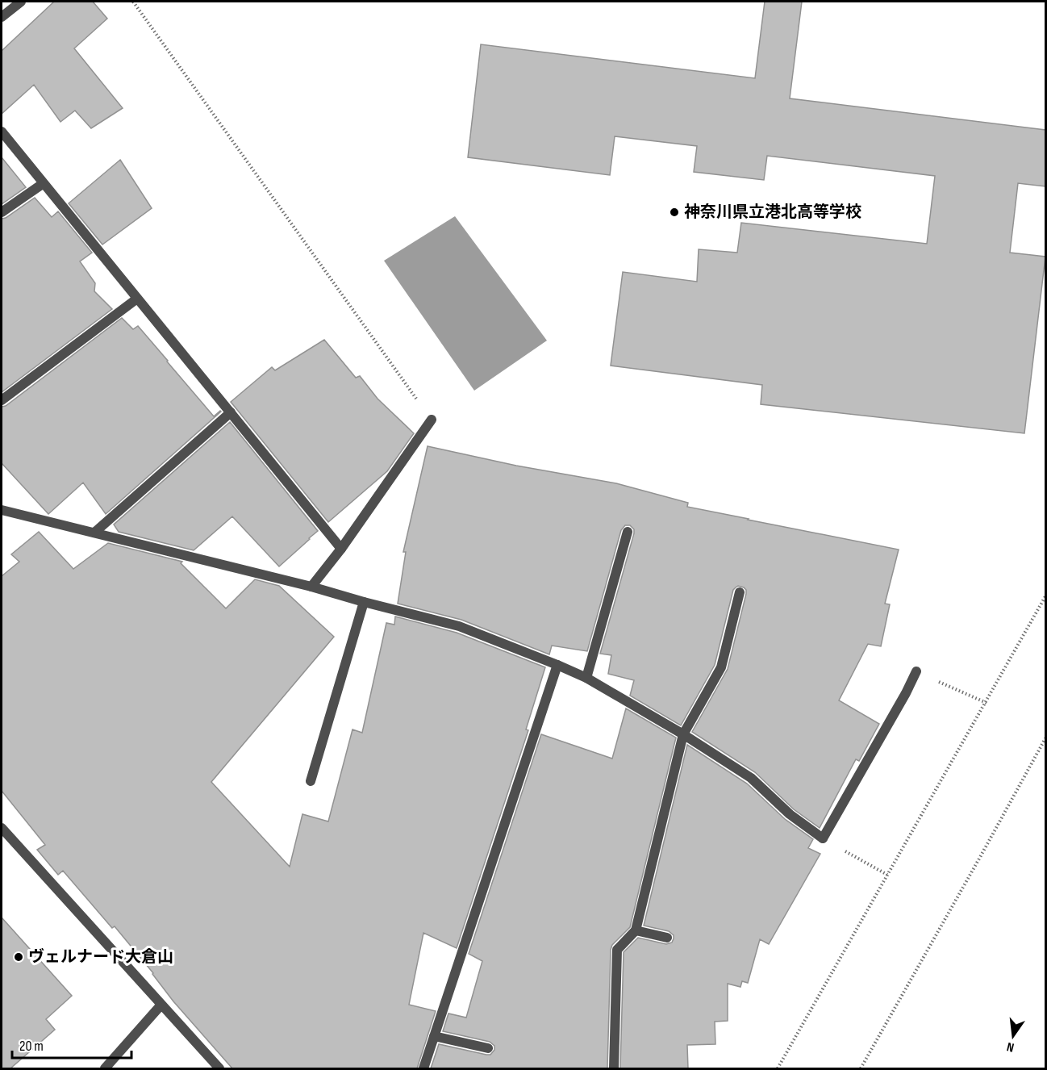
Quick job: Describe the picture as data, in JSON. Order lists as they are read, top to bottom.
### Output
{
  "places": ["神奈川県立港北高等学校", "ヴェルナード大倉山"],
  "scale_bar": "20 m",
  "north": "bottom"
}
